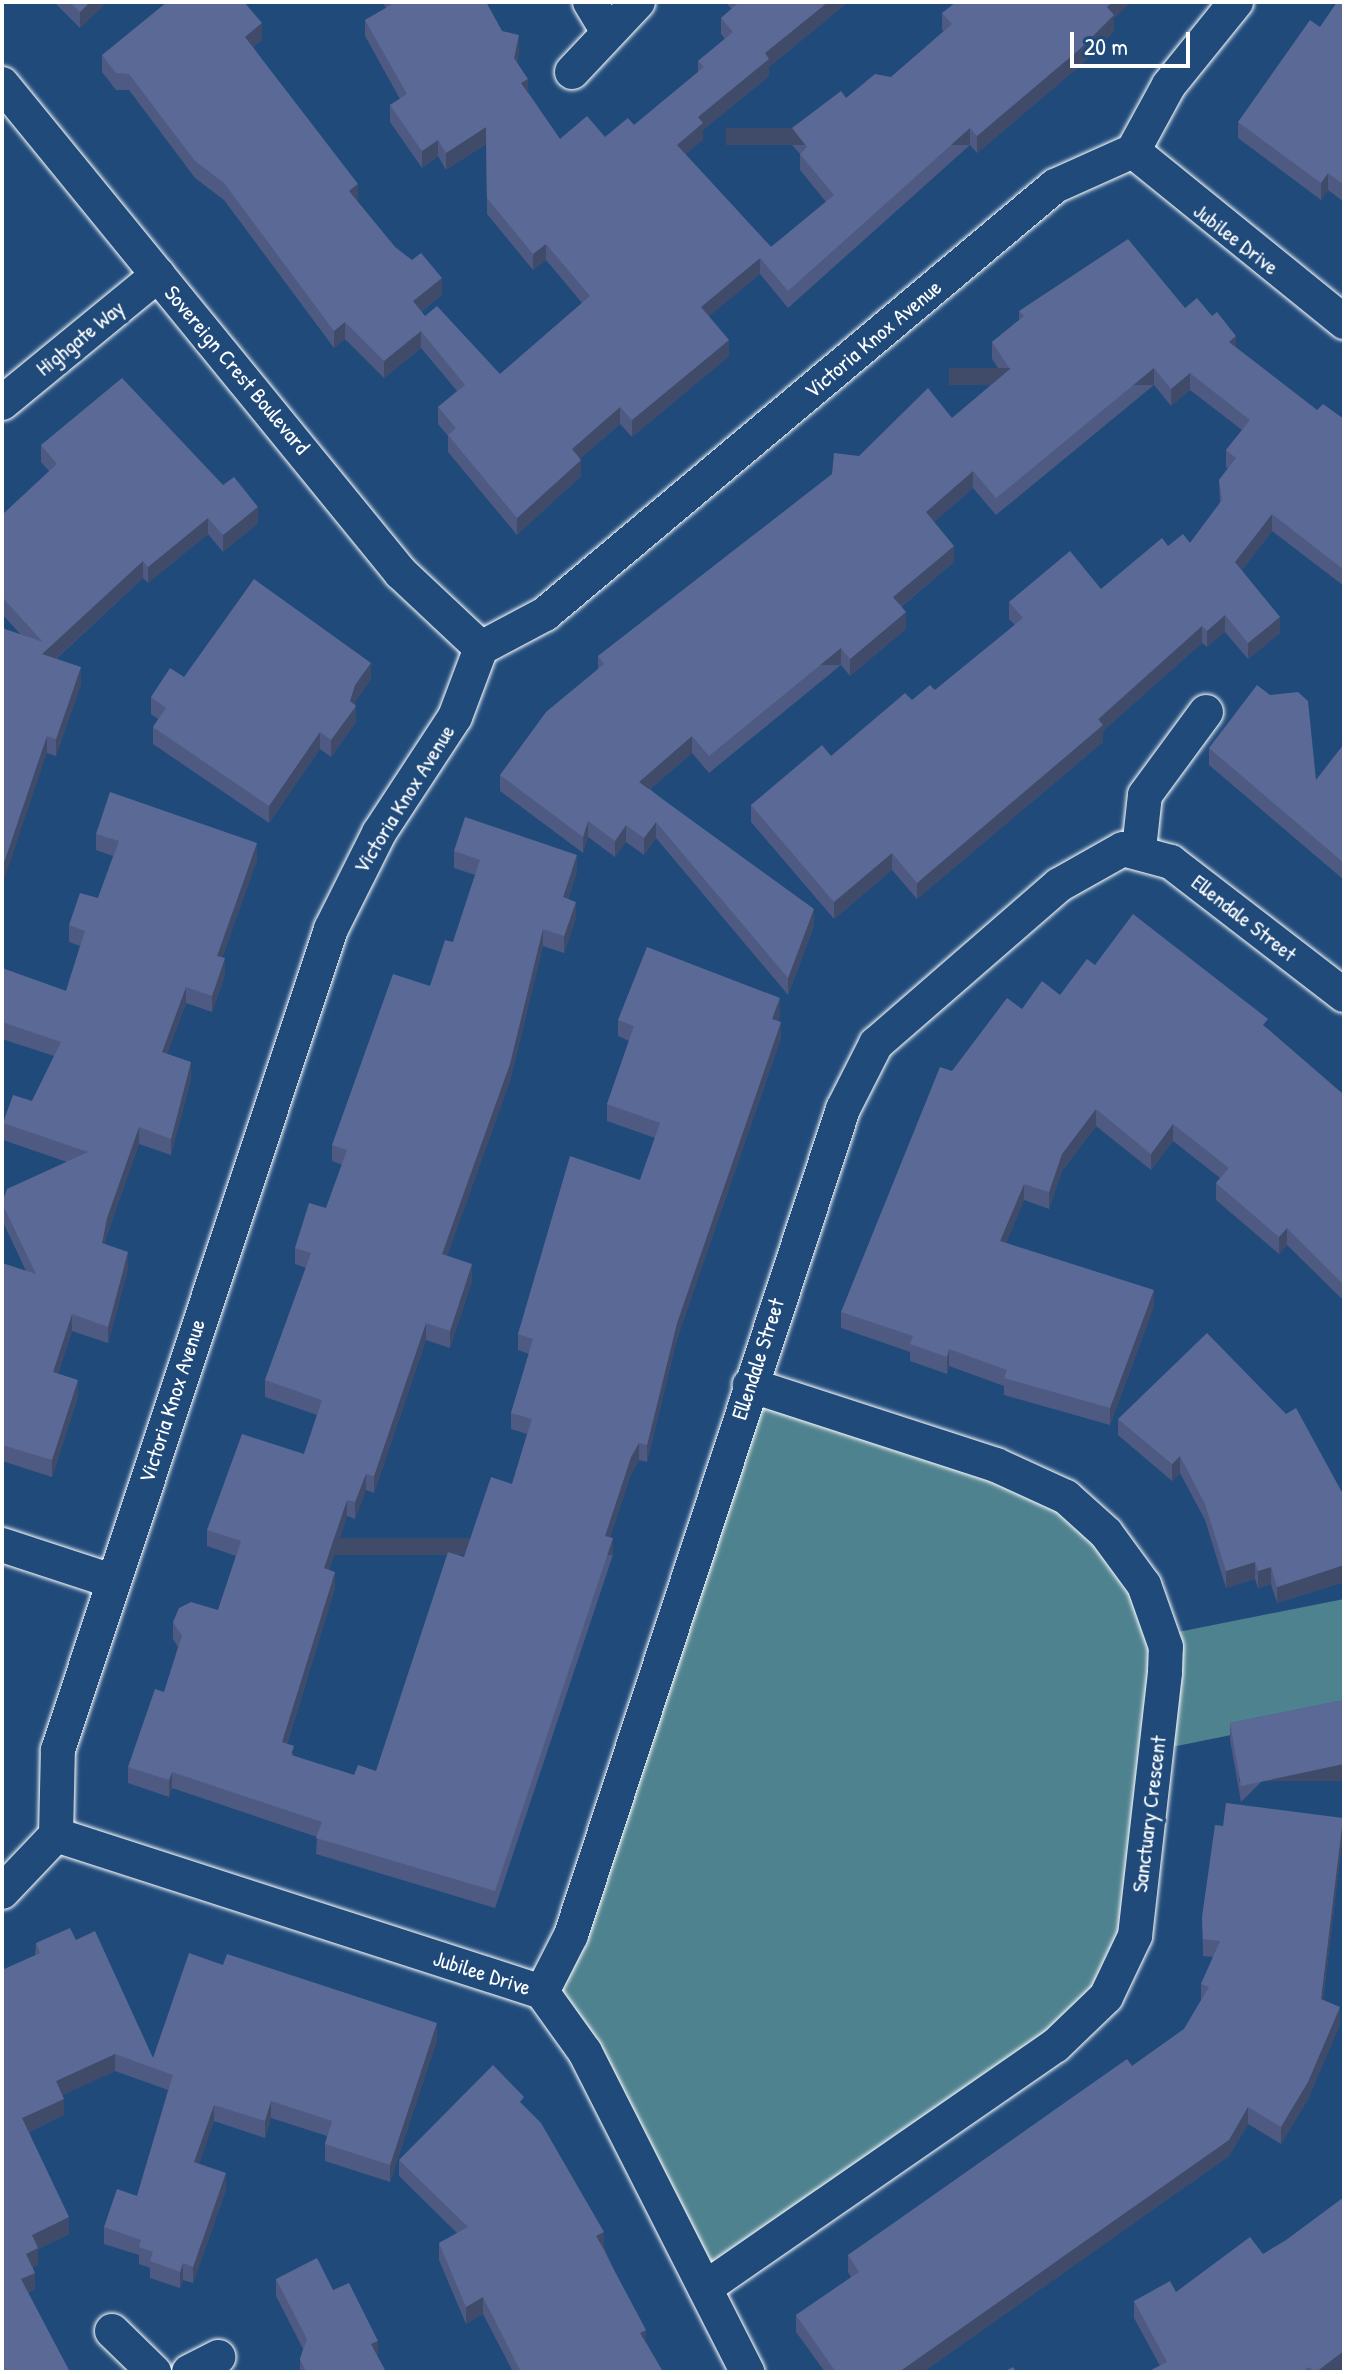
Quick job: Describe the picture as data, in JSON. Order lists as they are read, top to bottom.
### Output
{
  "streets": {
    "street": [
      "Jubilee Drive",
      "Highgate Way",
      "Victoria Knox Avenue",
      "Sovereign Crest Boulevard",
      "Ellendale Street",
      "Sanctuary Crescent"
    ]
  },
  "crossings": [
    ["Jubilee Drive", "Victoria Knox Avenue"],
    ["Jubilee Drive", "Ellendale Street"],
    ["Jubilee Drive", "Sanctuary Crescent"],
    ["Highgate Way", "Sovereign Crest Boulevard"],
    ["Victoria Knox Avenue", "Sovereign Crest Boulevard"],
    ["Ellendale Street", "Sanctuary Crescent"]
  ],
  "scale_bar": "20 m"
}
